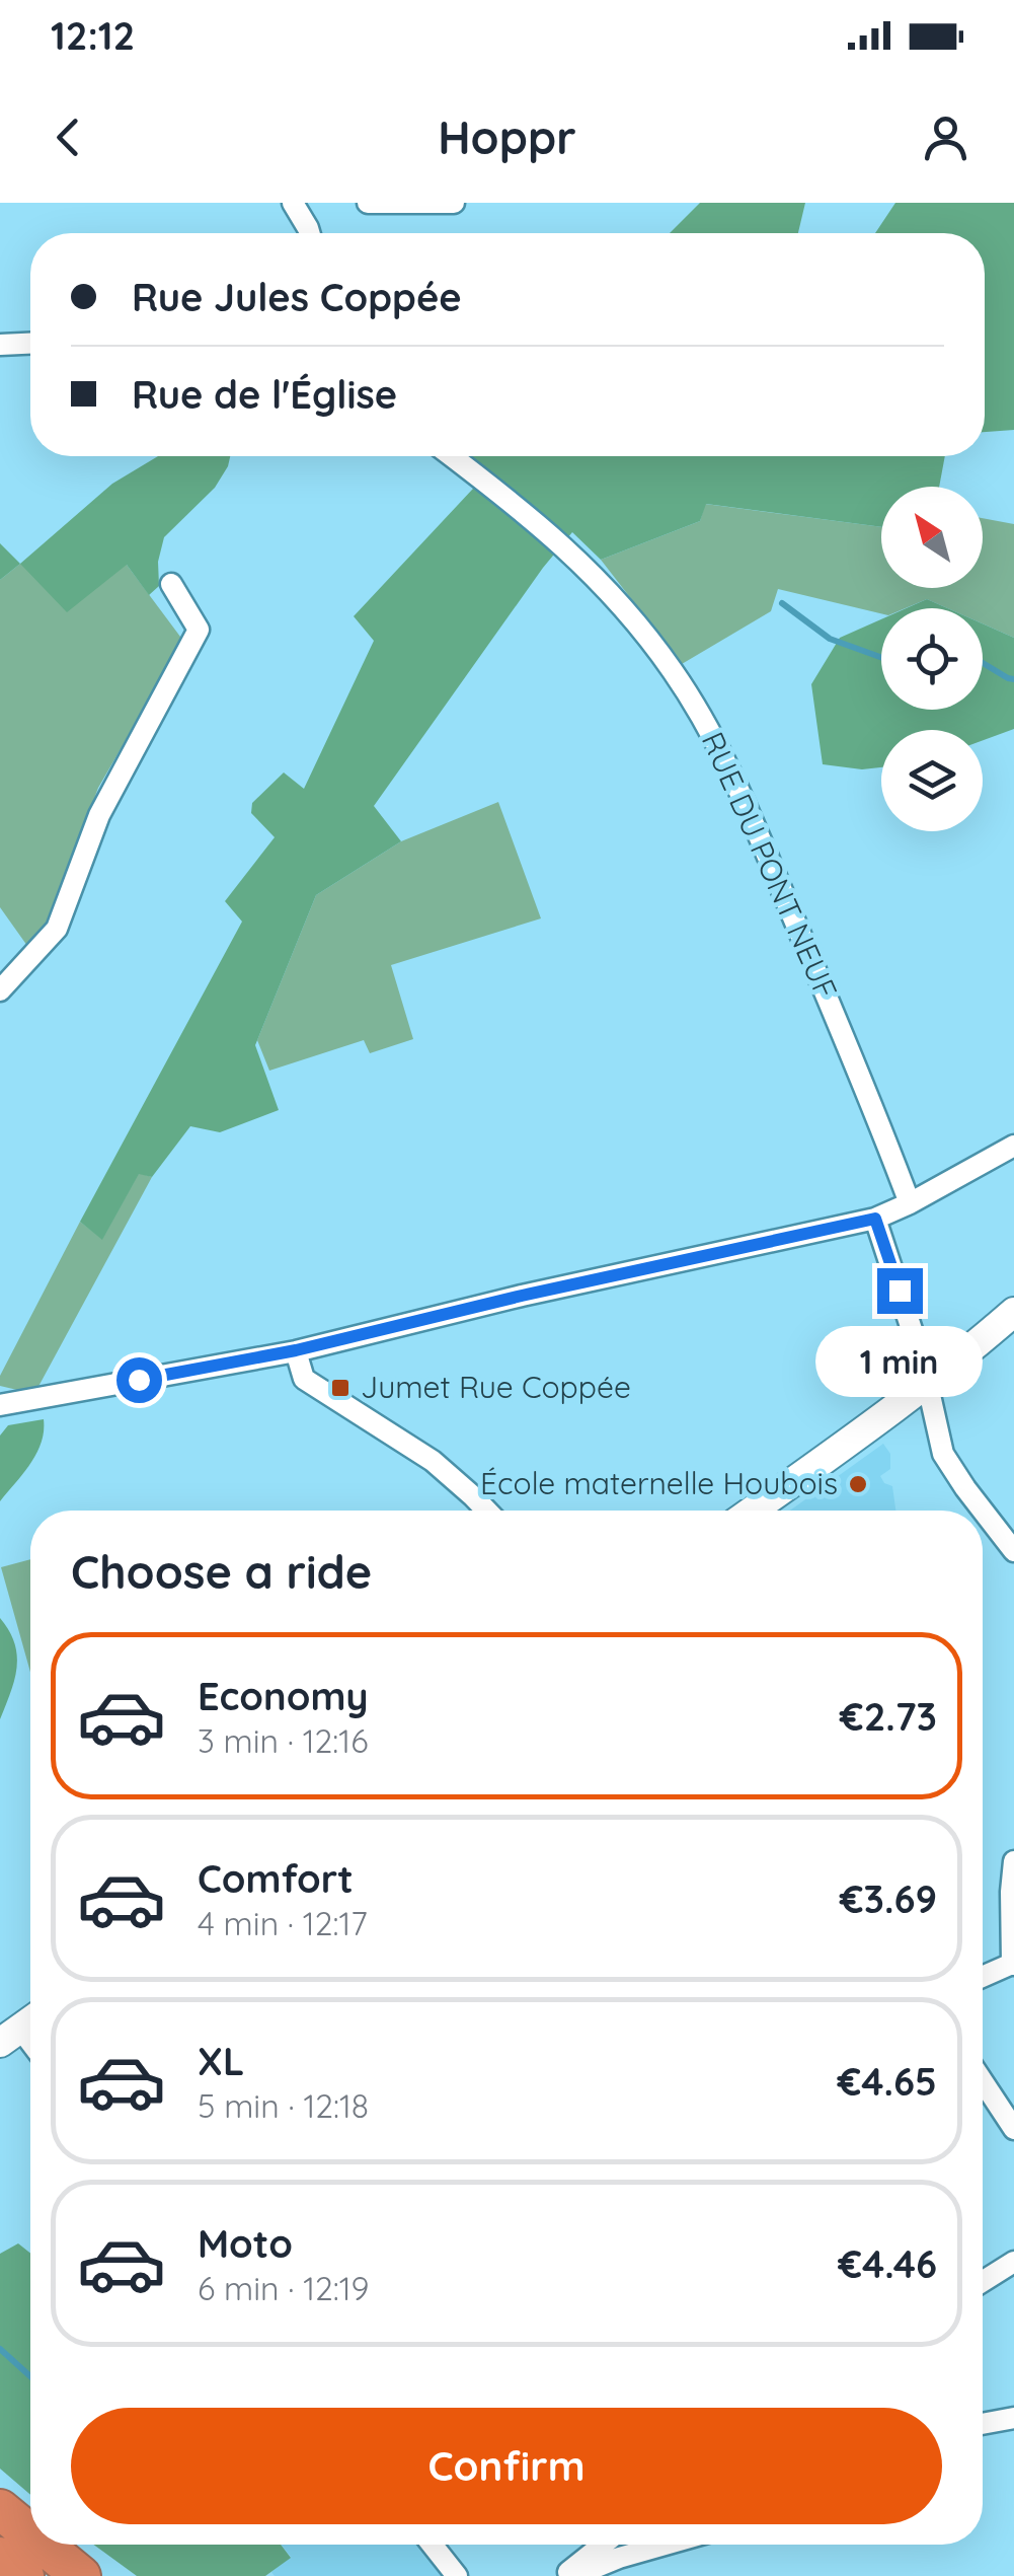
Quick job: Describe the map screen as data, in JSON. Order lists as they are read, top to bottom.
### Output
{
  "streets": {
    "street": ["RUE DU PONT NEUF"]
  },
  "places": {
    "transit": ["Jumet Rue Coppée"],
    "other": ["École maternelle Houbois"]
  },
  "north": "top left",
  "page": {
    "status": "12:12",
    "header": "Hoppr",
    "banner": ["Rue Jules Coppée", "Rue de l'Église"],
    "bubble": "1 min",
    "heading": "Choose a ride",
    "list": [
      {
        "name": "Economy",
        "note": "3 min · 12:16",
        "value": "€2.73"
      },
      {
        "name": "Comfort",
        "note": "4 min · 12:17",
        "value": "€3.69"
      },
      {
        "name": "XL",
        "note": "5 min · 12:18",
        "value": "€4.65"
      },
      {
        "name": "Moto",
        "note": "6 min · 12:19",
        "value": "€4.46"
      }
    ],
    "buttons": "Confirm"
  }
}
